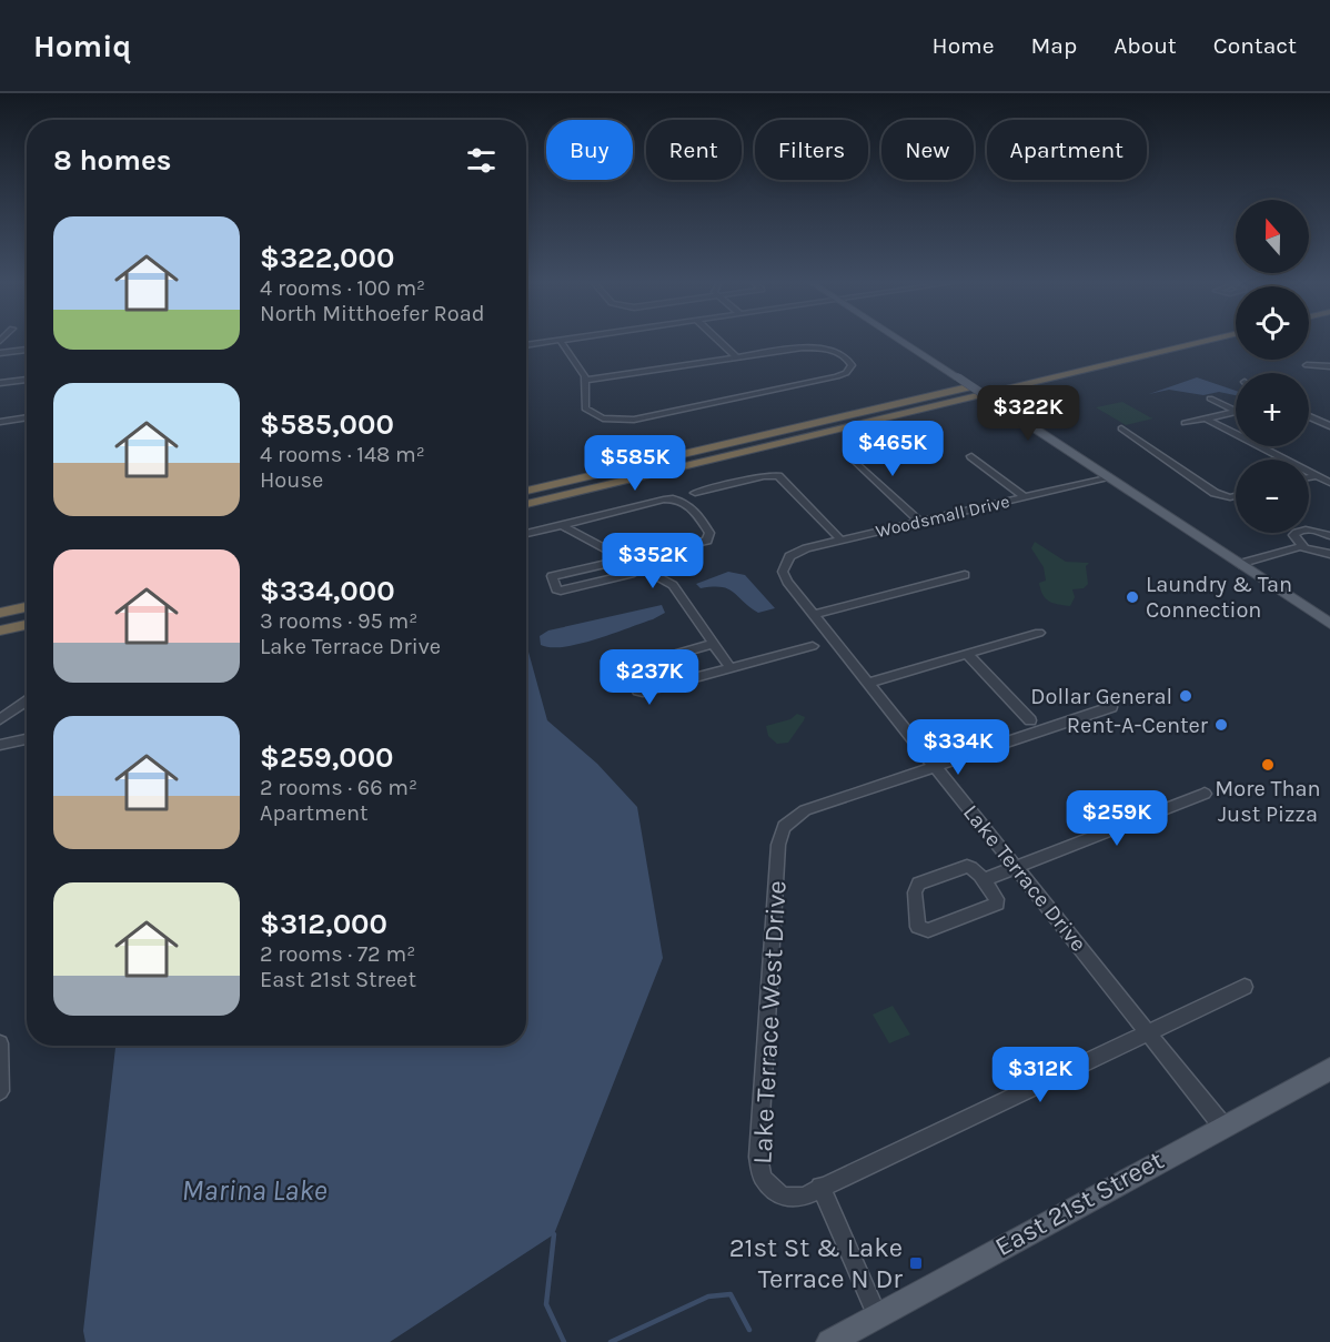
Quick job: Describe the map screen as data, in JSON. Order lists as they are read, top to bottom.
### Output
{
  "streets": {
    "main road": ["East 21st Street"],
    "street": ["Woodsmall Drive", "Lake Terrace Drive", "Lake Terrace West Drive"]
  },
  "crossings": [
    ["Woodsmall Drive", "Lake Terrace Drive"],
    ["Lake Terrace Drive", "Lake Terrace West Drive"],
    ["Lake Terrace Drive", "East 21st Street"]
  ],
  "water": ["Marina Lake"],
  "places": {
    "other": [
      "Laundry & Tan Connection",
      "Dollar General",
      "Rent-A-Center",
      "More Than Just Pizza"
    ],
    "transit": ["21st St & Lake Terrace N Dr"]
  },
  "north": "top",
  "page": {
    "header": "Homiq",
    "nav": [
      "Home",
      "Map",
      "About",
      "Contact"
    ],
    "chip": [
      "Buy",
      "Rent",
      "Filters",
      "New",
      "Apartment"
    ],
    "heading": "8 homes",
    "map_buttons": ["+", "−"],
    "list": [
      {
        "name": "$322,000",
        "note": "4 rooms · 100 m² · North Mitthoefer Road"
      },
      {
        "name": "$585,000",
        "note": "4 rooms · 148 m² · House"
      },
      {
        "name": "$334,000",
        "note": "3 rooms · 95 m² · Lake Terrace Drive"
      },
      {
        "name": "$259,000",
        "note": "2 rooms · 66 m² · Apartment"
      },
      {
        "name": "$312,000",
        "note": "2 rooms · 72 m² · East 21st Street"
      }
    ],
    "price": [
      "$322K",
      "$465K",
      "$585K",
      "$352K",
      "$237K",
      "$334K",
      "$259K",
      "$312K"
    ]
  }
}
